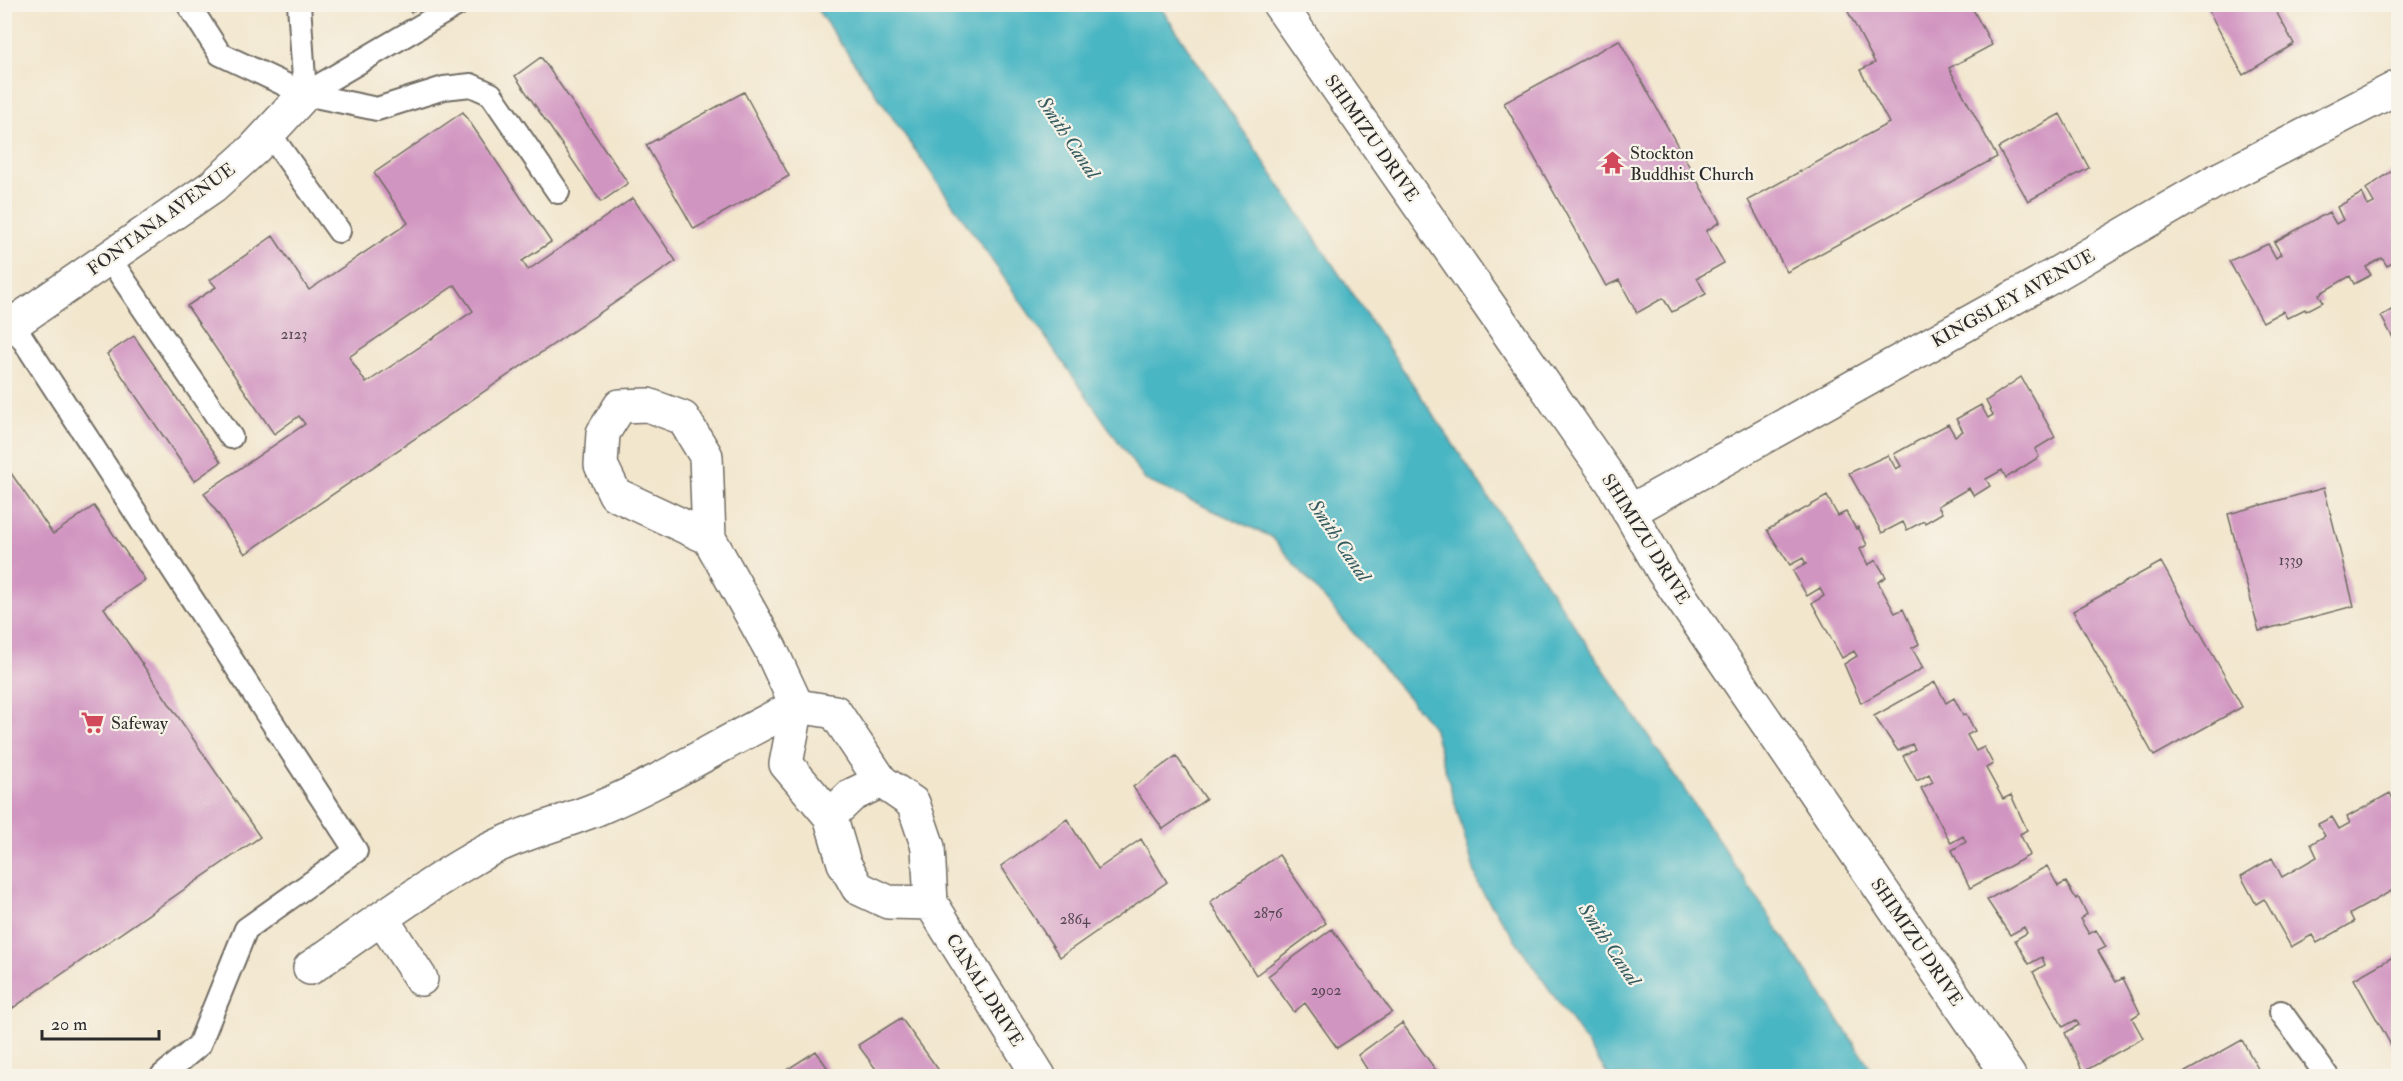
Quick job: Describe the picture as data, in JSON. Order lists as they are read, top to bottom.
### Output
{
  "streets": {
    "street": [
      "SHIMIZU DRIVE",
      "FONTANA AVENUE",
      "KINGSLEY AVENUE",
      "CANAL DRIVE"
    ]
  },
  "crossings": [
    ["SHIMIZU DRIVE", "KINGSLEY AVENUE"]
  ],
  "water": ["Smith Canal"],
  "places": {
    "temple": ["Stockton Buddhist Church"],
    "supermarket": ["Safeway"]
  },
  "house_numbers": [
    "2123",
    "1339",
    "2876",
    "2864",
    "2902"
  ],
  "scale_bar": "20 m"
}
